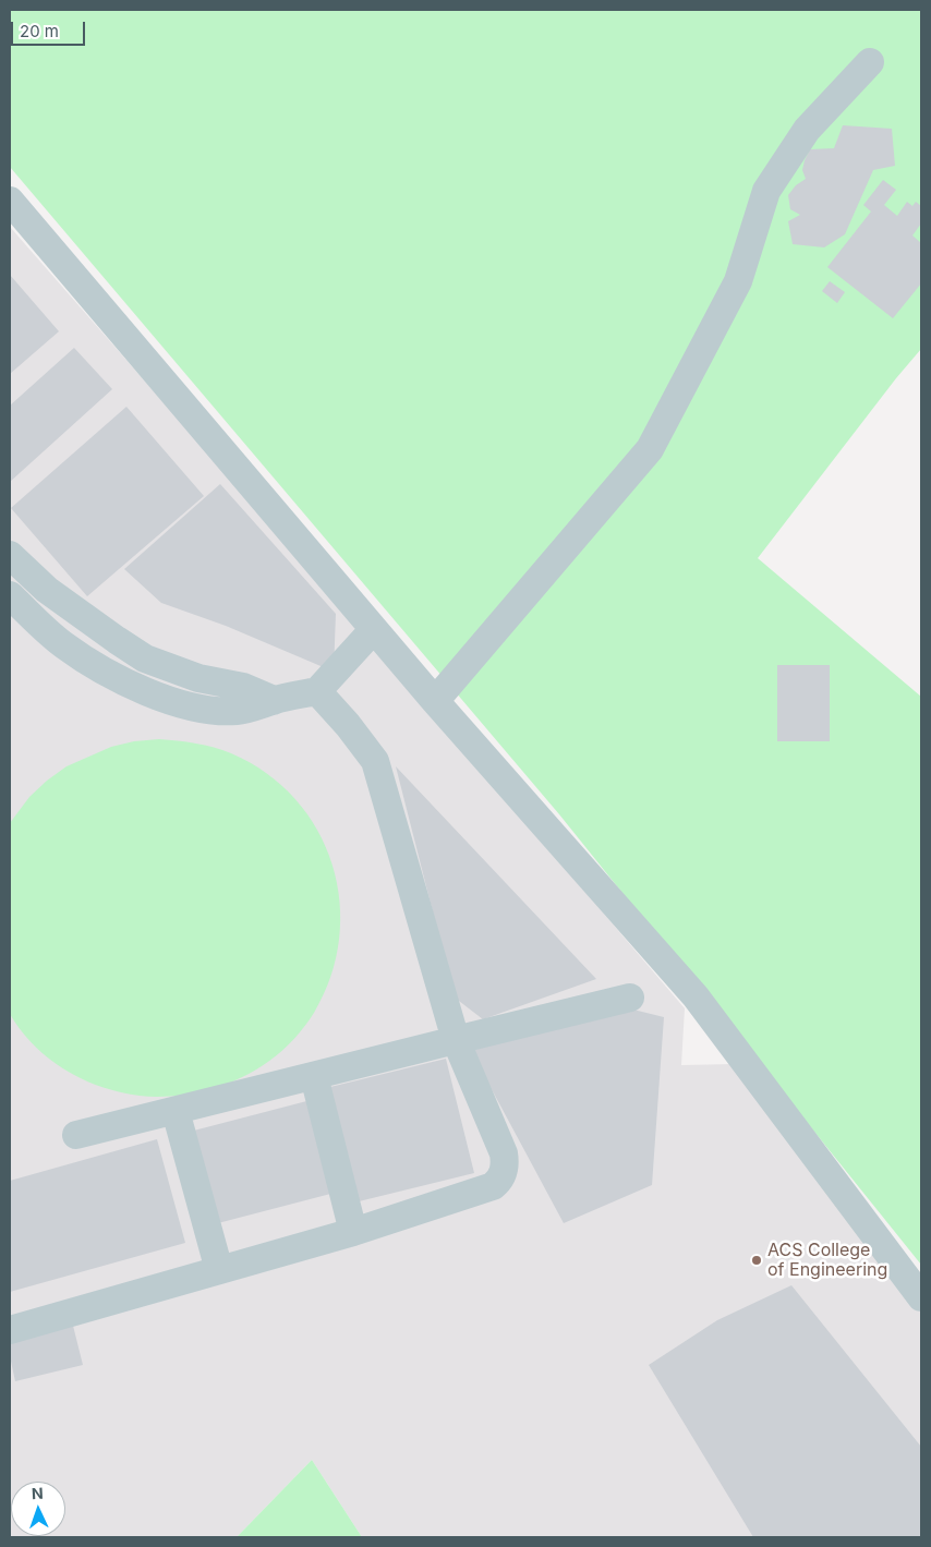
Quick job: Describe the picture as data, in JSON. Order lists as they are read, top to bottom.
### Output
{
  "places": ["ACS College of Engineering"],
  "scale_bar": "20 m",
  "north": "top"
}
